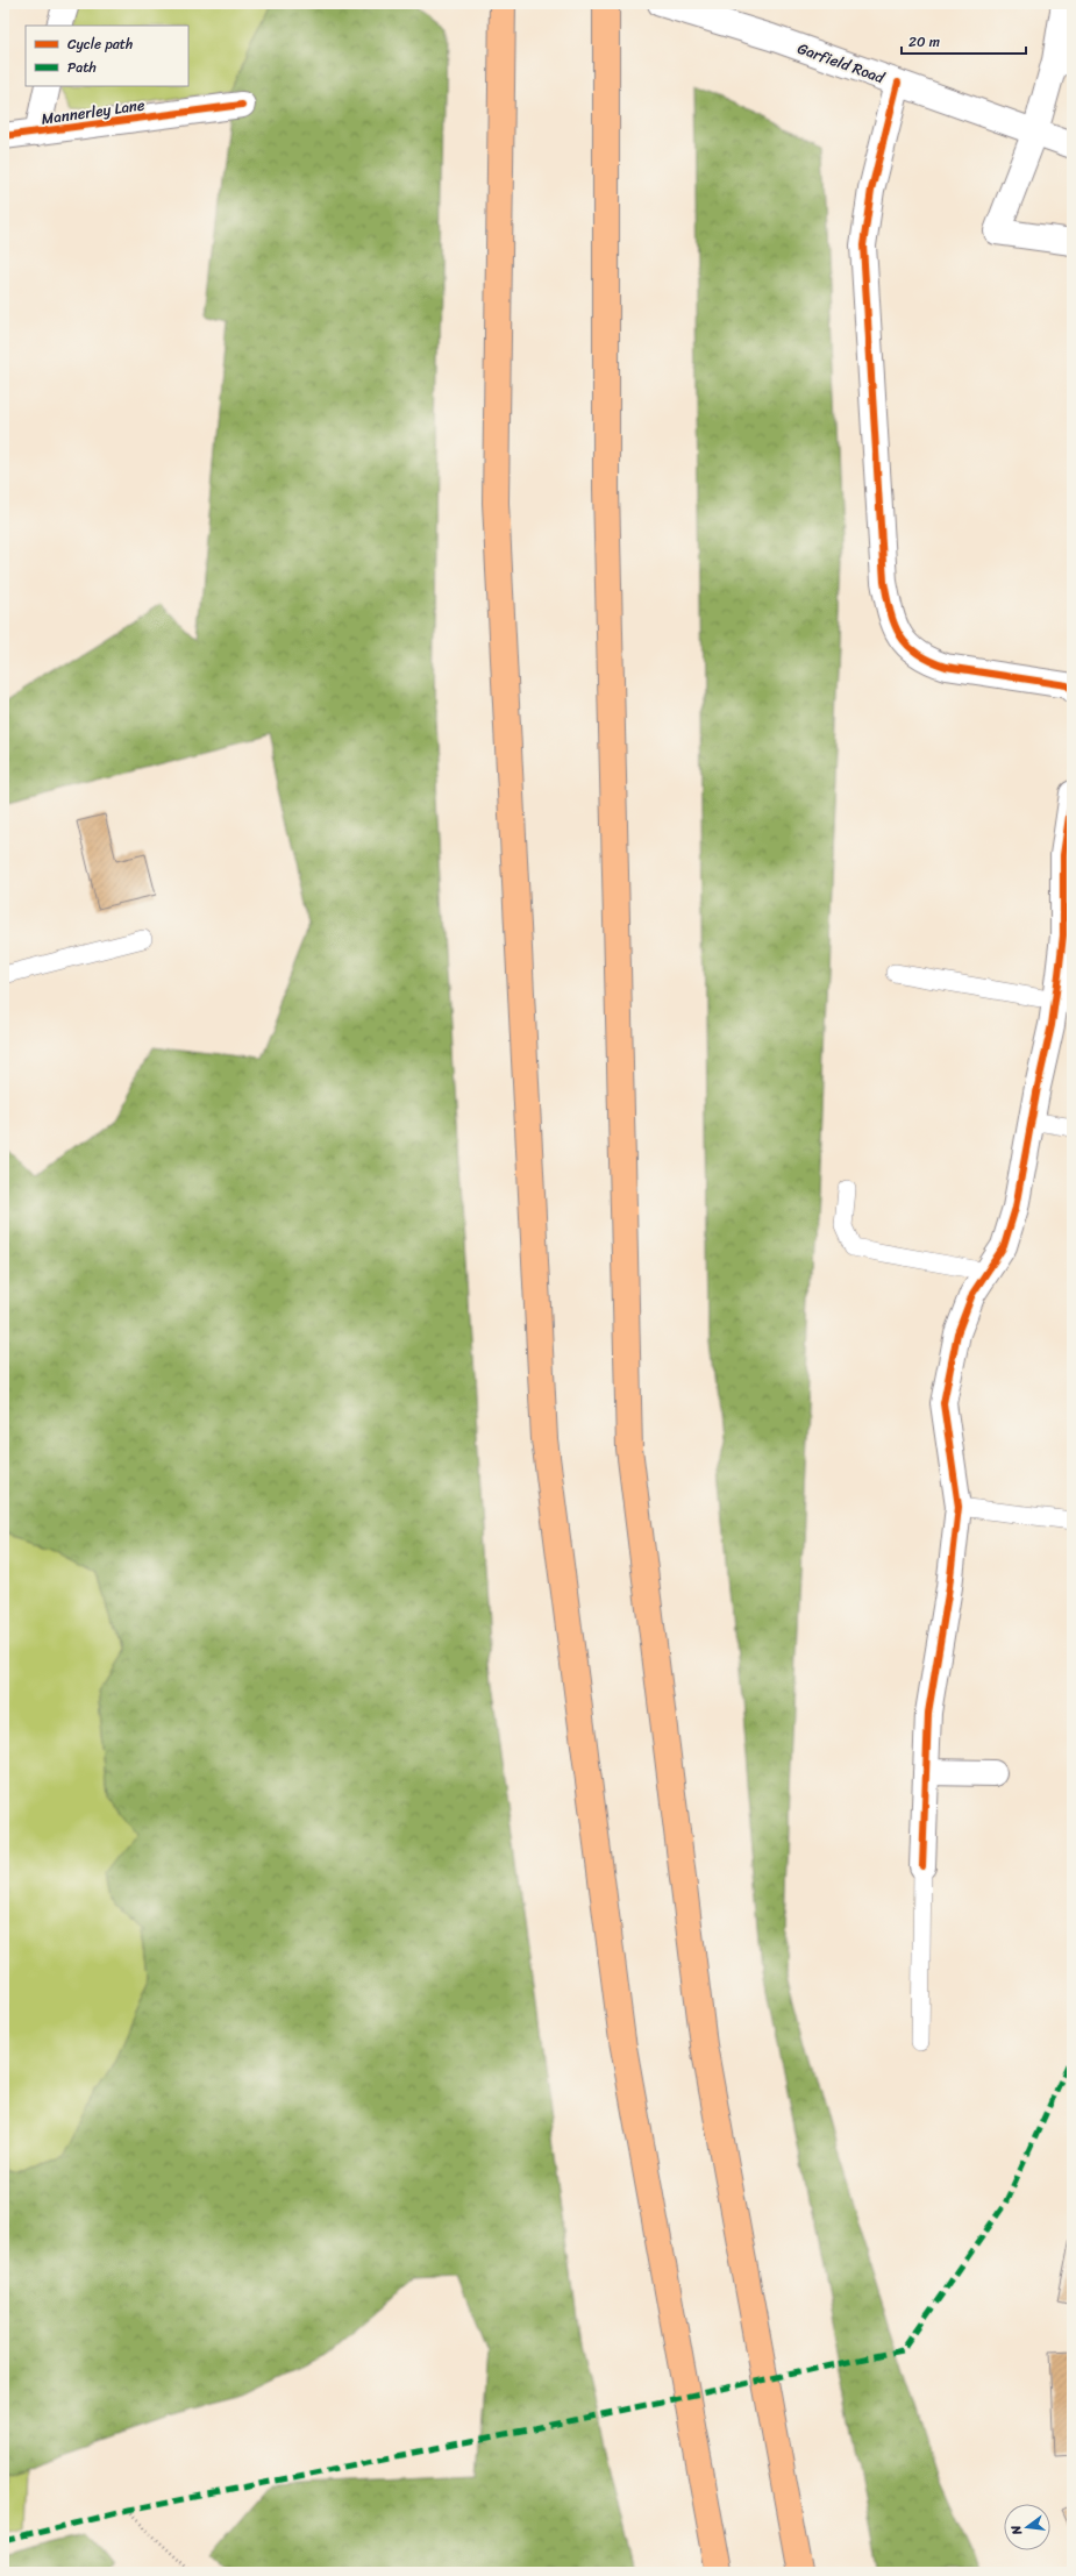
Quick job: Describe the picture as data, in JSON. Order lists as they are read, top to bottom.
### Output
{
  "streets": {
    "street": ["Garfield Road", "Mannerley Lane"]
  },
  "legend": ["Cycle path", "Path"],
  "scale_bar": "20 m",
  "north": "left"
}
